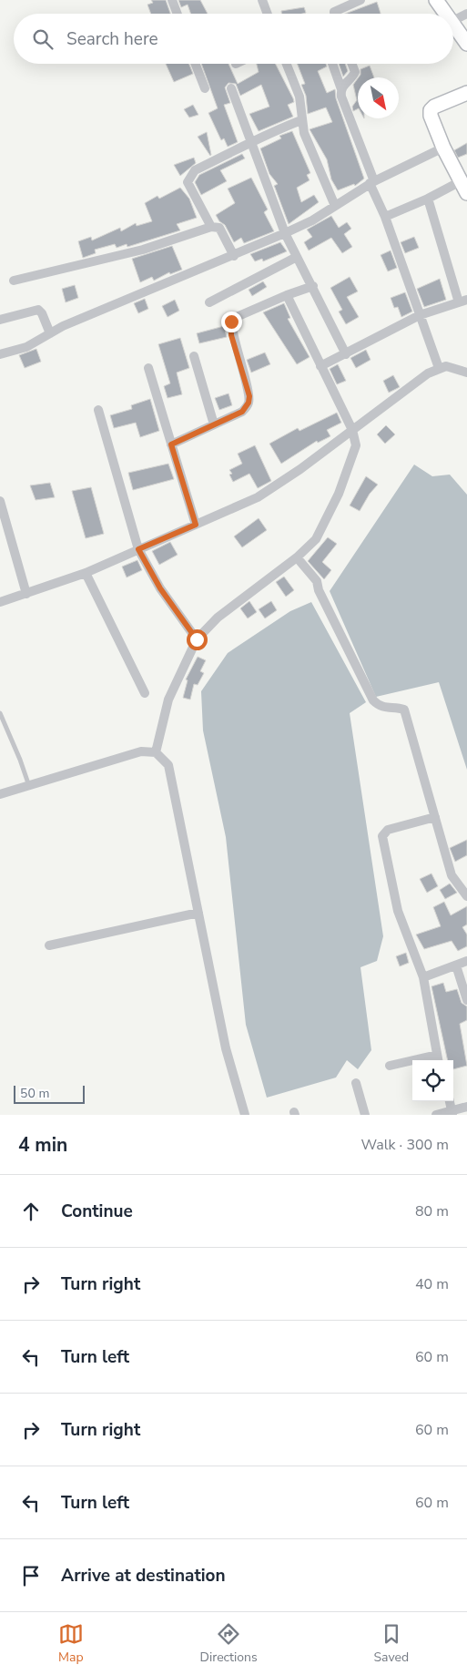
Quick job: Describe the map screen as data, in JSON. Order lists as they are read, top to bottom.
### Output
{
  "scale_bar": "50 m",
  "north": "bottom right",
  "page": {
    "search": "Search here",
    "scale": "50 m",
    "heading": ["4 min", "Walk · 300 m"],
    "list": [
      ["Continue", "80 m"],
      ["Turn right", "40 m"],
      ["Turn left", "60 m"],
      ["Turn right", "60 m"],
      ["Turn left", "60 m"],
      "Arrive at destination"
    ],
    "nav": ["Map", "Directions", "Saved"]
  }
}
